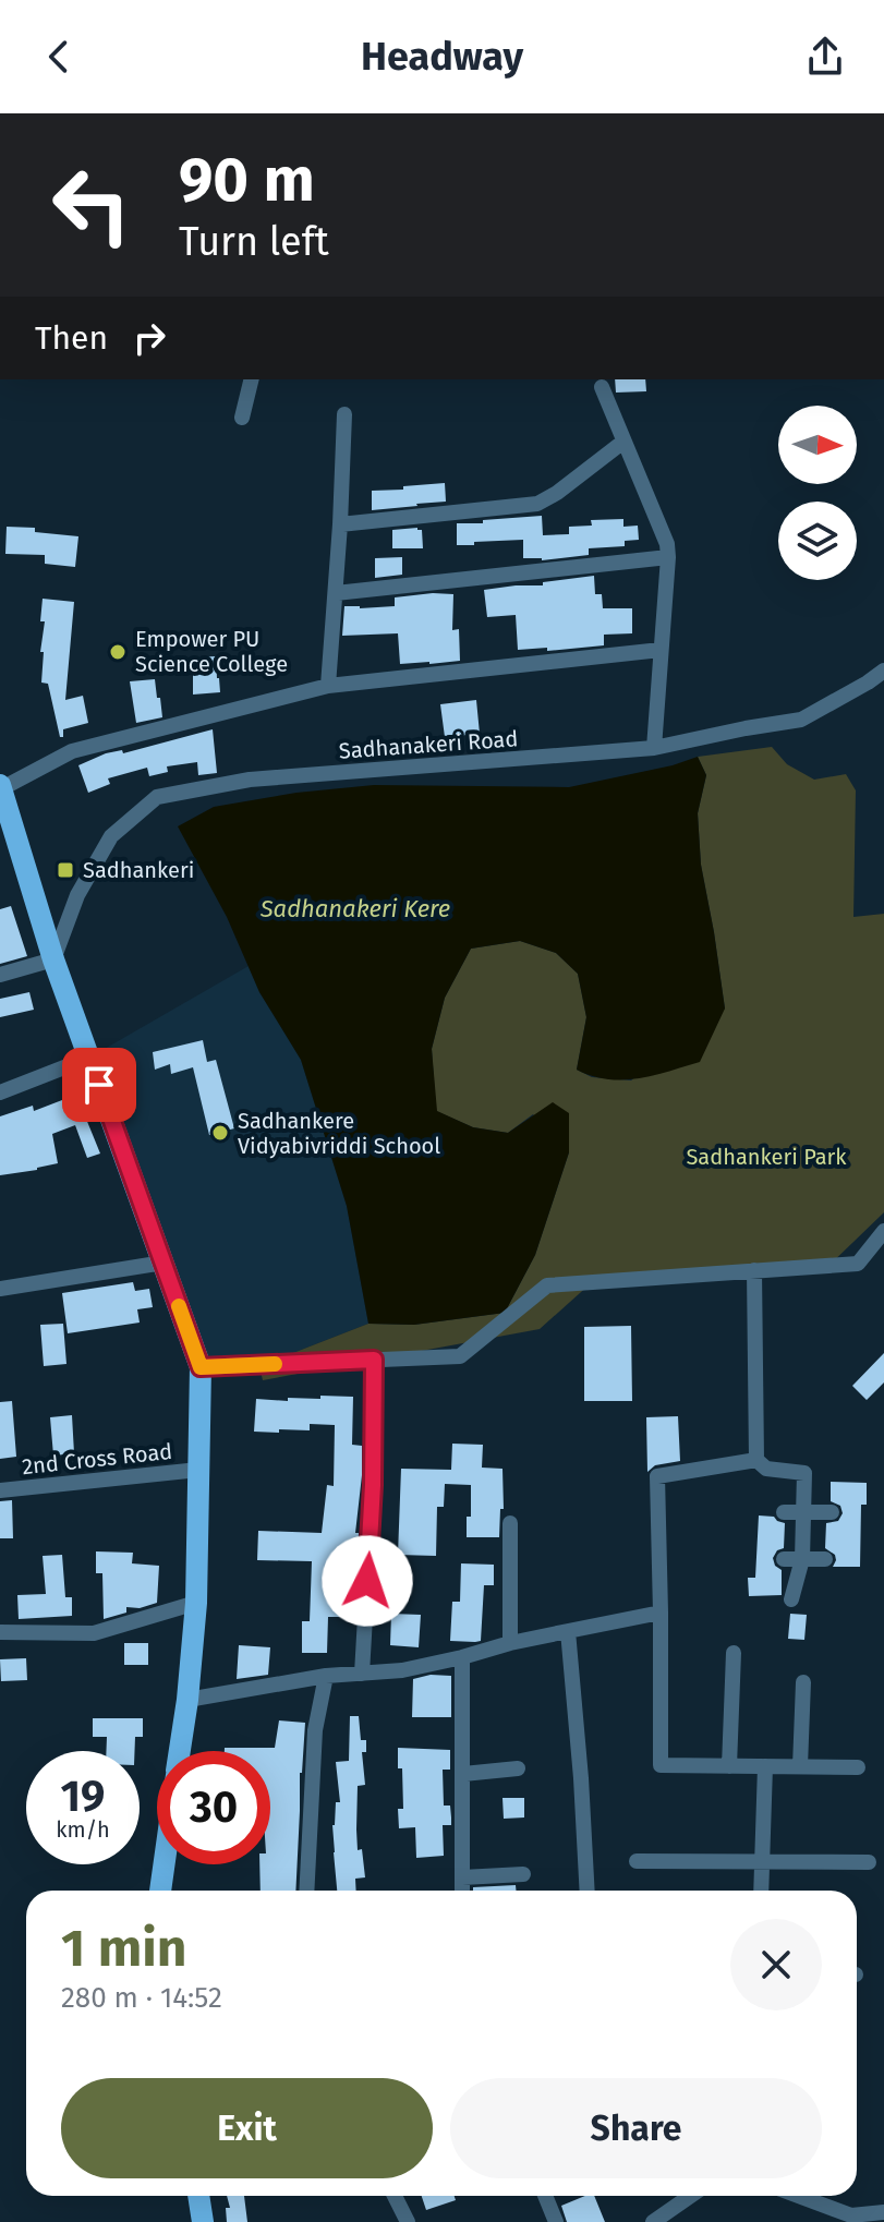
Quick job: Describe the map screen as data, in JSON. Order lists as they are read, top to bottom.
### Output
{
  "streets": {
    "street": ["Sadhanakeri Road", "2nd Cross Road"]
  },
  "water": ["Sadhanakeri Kere"],
  "parks": ["Sadhankeri Park"],
  "places": {
    "other": ["Empower PU Science College", "Sadhankere Vidyabivriddi School"],
    "transit": ["Sadhankeri"]
  },
  "north": "right",
  "page": {
    "header": "Headway",
    "turn": ["90 m", "Turn left"],
    "then": "Then",
    "speed": "19 km/h",
    "limit": "30",
    "heading": ["1 min", "280 m · 14:52"],
    "buttons": ["Exit", "Share"]
  }
}
